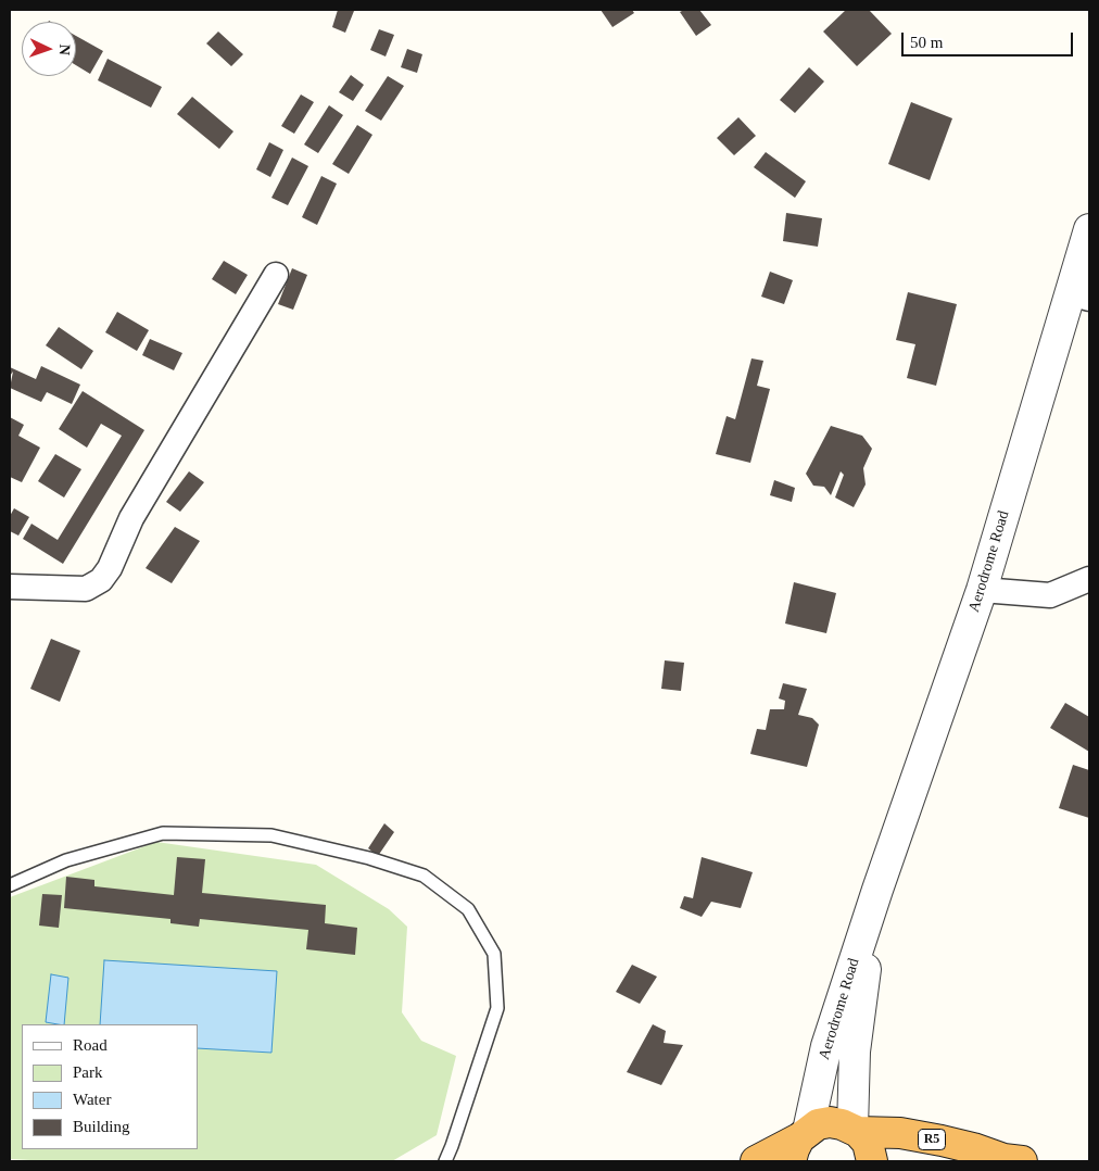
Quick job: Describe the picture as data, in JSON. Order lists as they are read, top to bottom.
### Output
{
  "streets": {
    "highway": ["R5"],
    "street": ["Aerodrome Road"]
  },
  "crossings": [
    ["Aerodrome Road", "R5"]
  ],
  "legend": [
    "Road",
    "Park",
    "Water",
    "Building"
  ],
  "scale_bar": "50 m",
  "north": "right"
}
